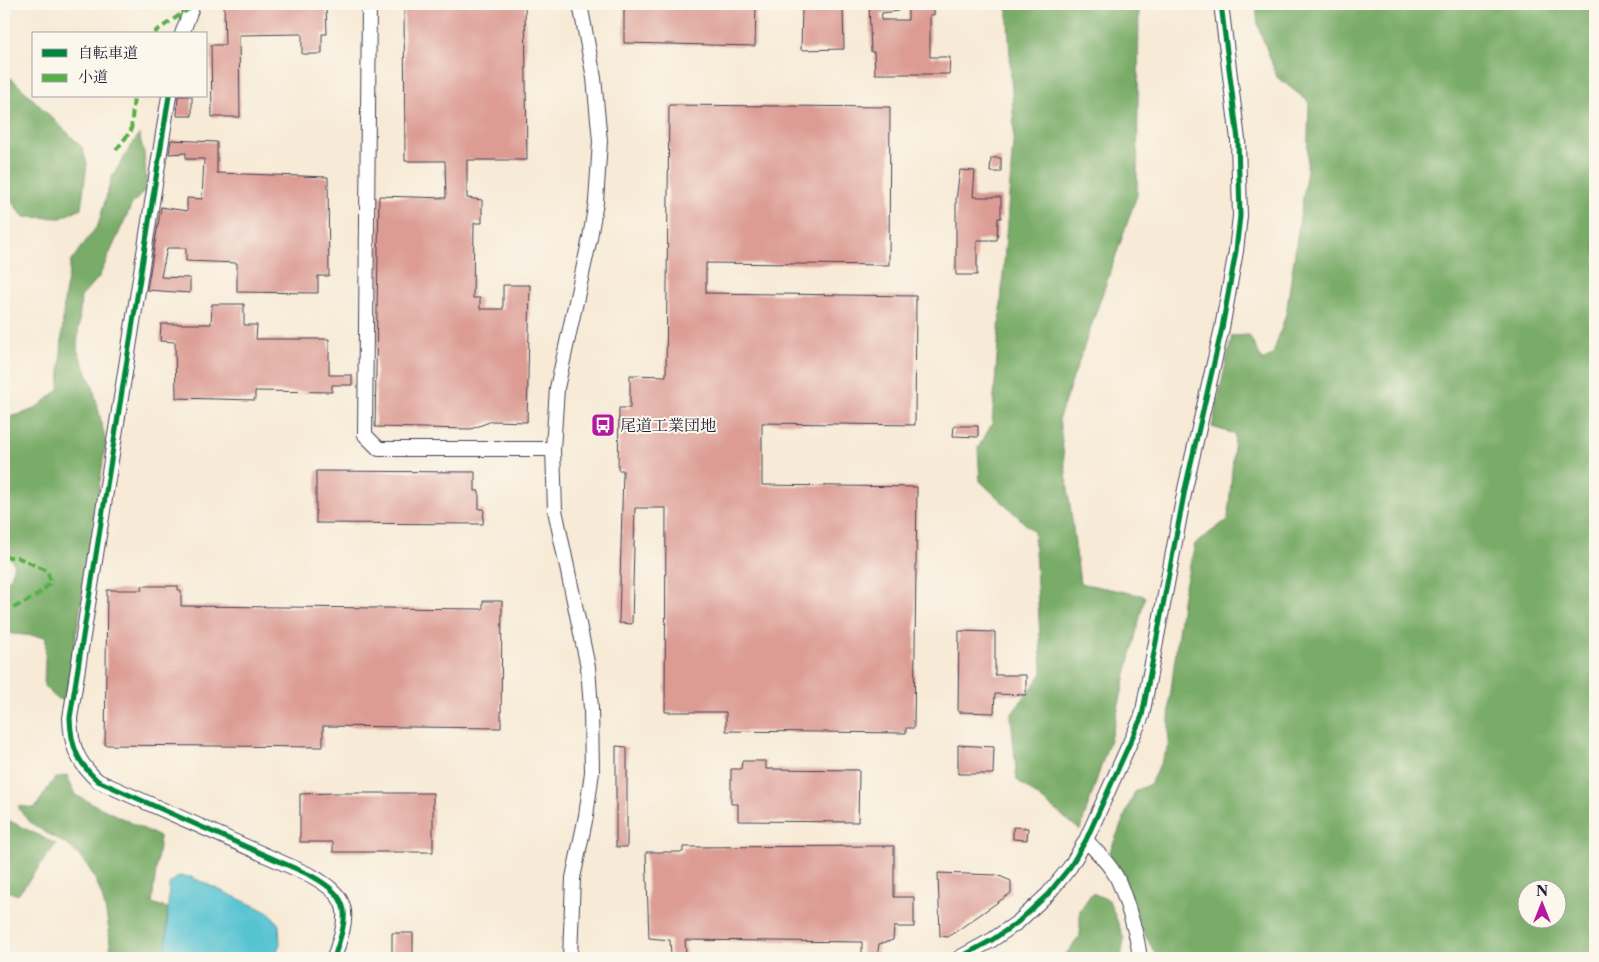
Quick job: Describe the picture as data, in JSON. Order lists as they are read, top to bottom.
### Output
{
  "places": {
    "bus stop": ["尾道工業団地"]
  },
  "legend": ["自転車道", "小道"],
  "north": "top"
}
